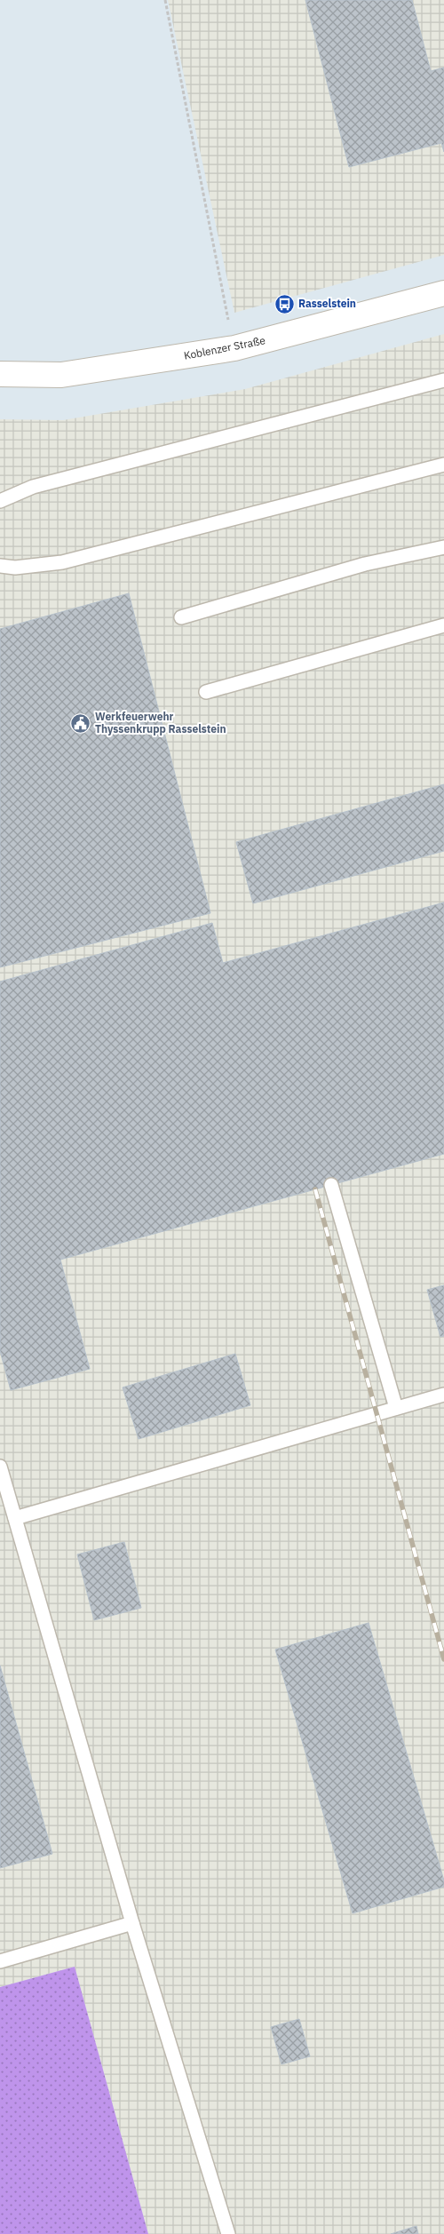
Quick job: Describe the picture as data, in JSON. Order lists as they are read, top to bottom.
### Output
{
  "streets": {
    "street": ["Koblenzer Straße"]
  },
  "places": {
    "bus stop": ["Rasselstein"],
    "public building": ["Werkfeuerwehr Thyssenkrupp Rasselstein"]
  }
}
